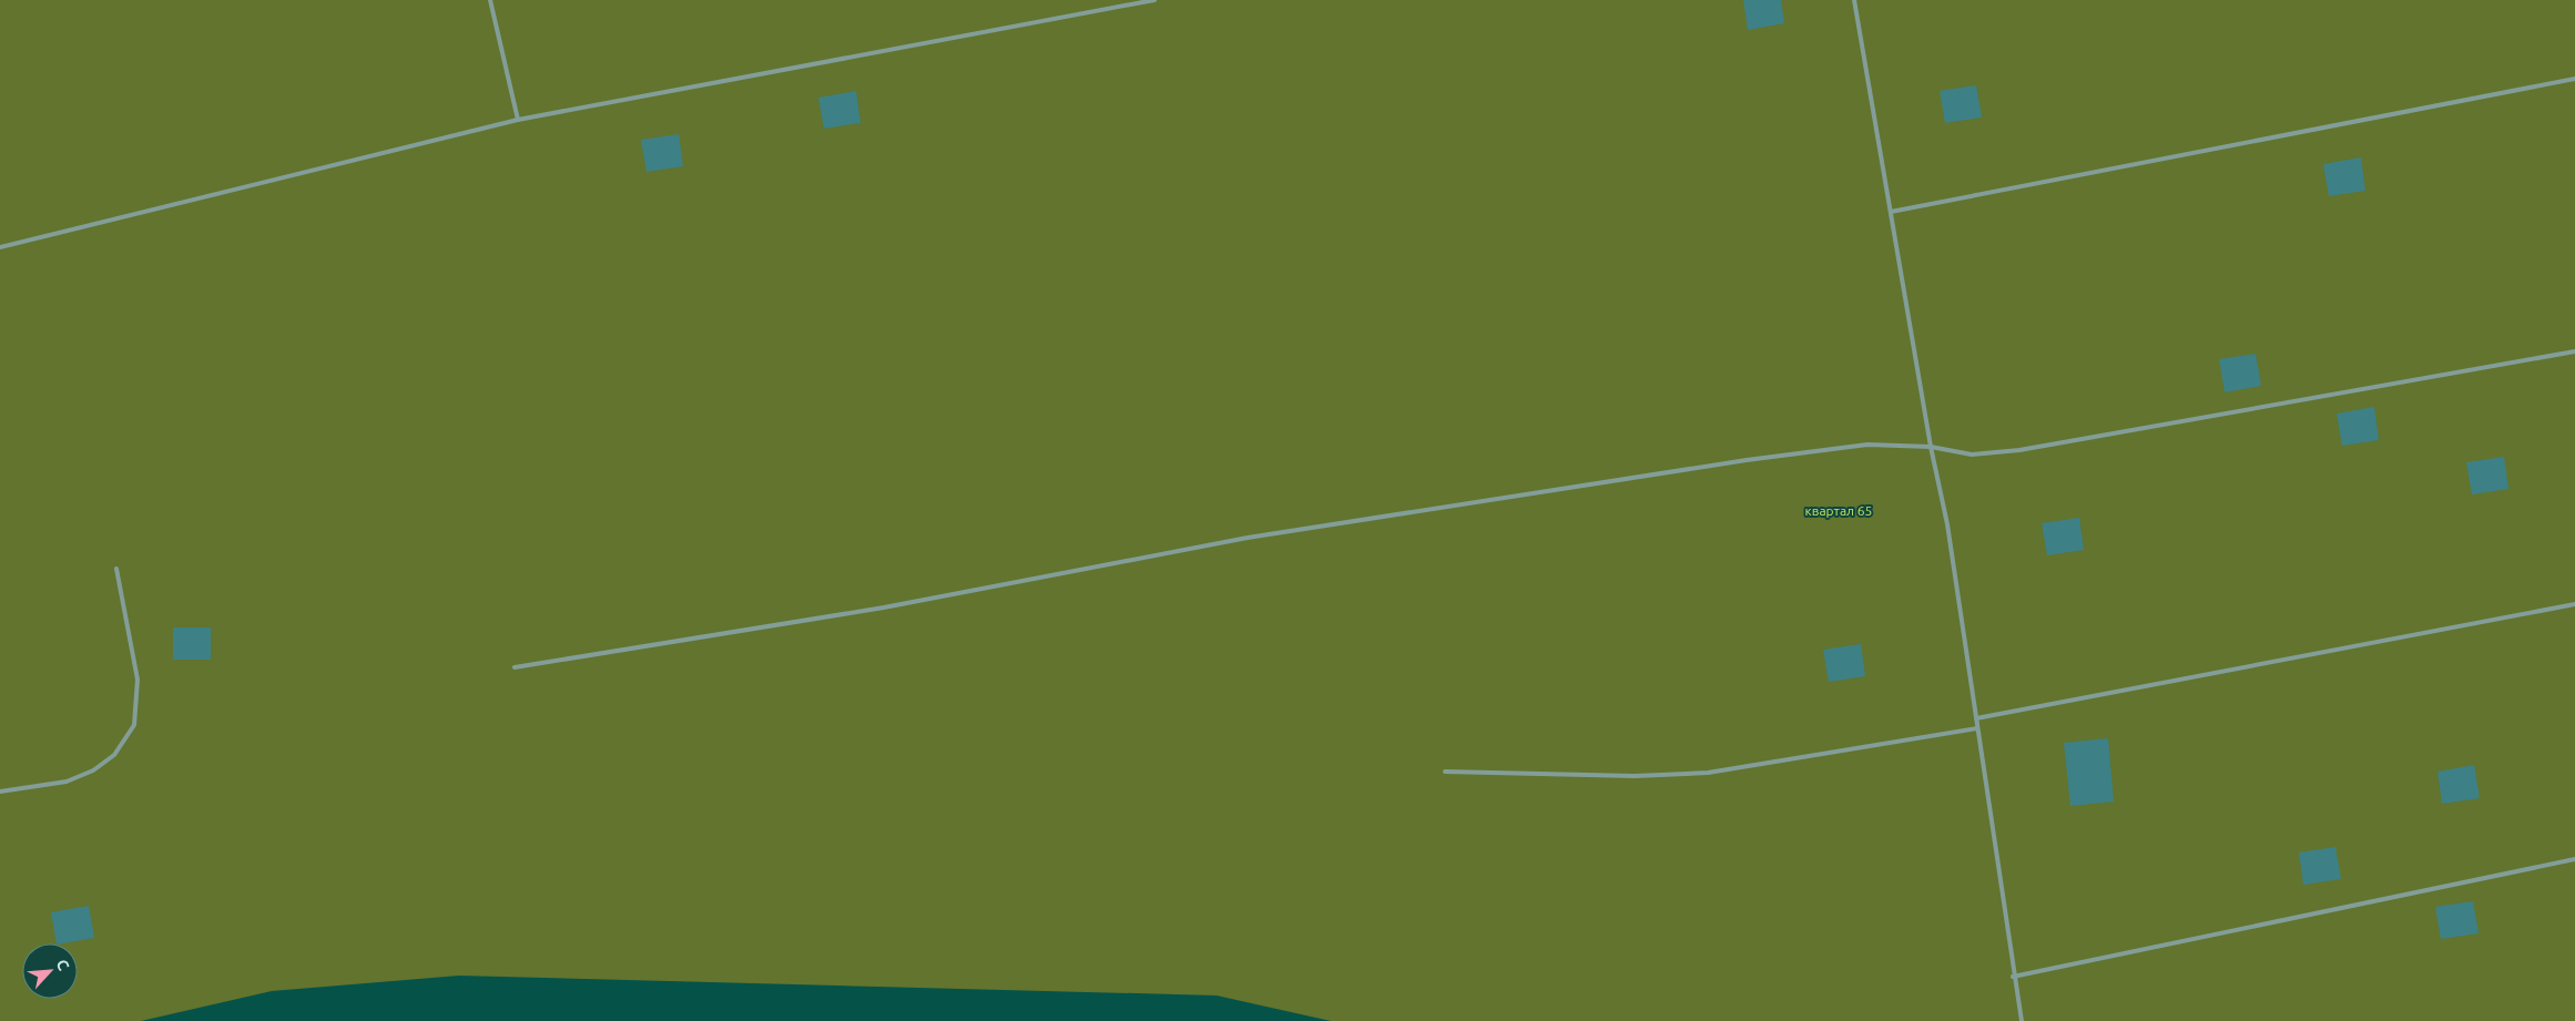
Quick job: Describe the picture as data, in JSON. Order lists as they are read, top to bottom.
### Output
{
  "parks": ["квартал 65"],
  "north": "top right"
}
